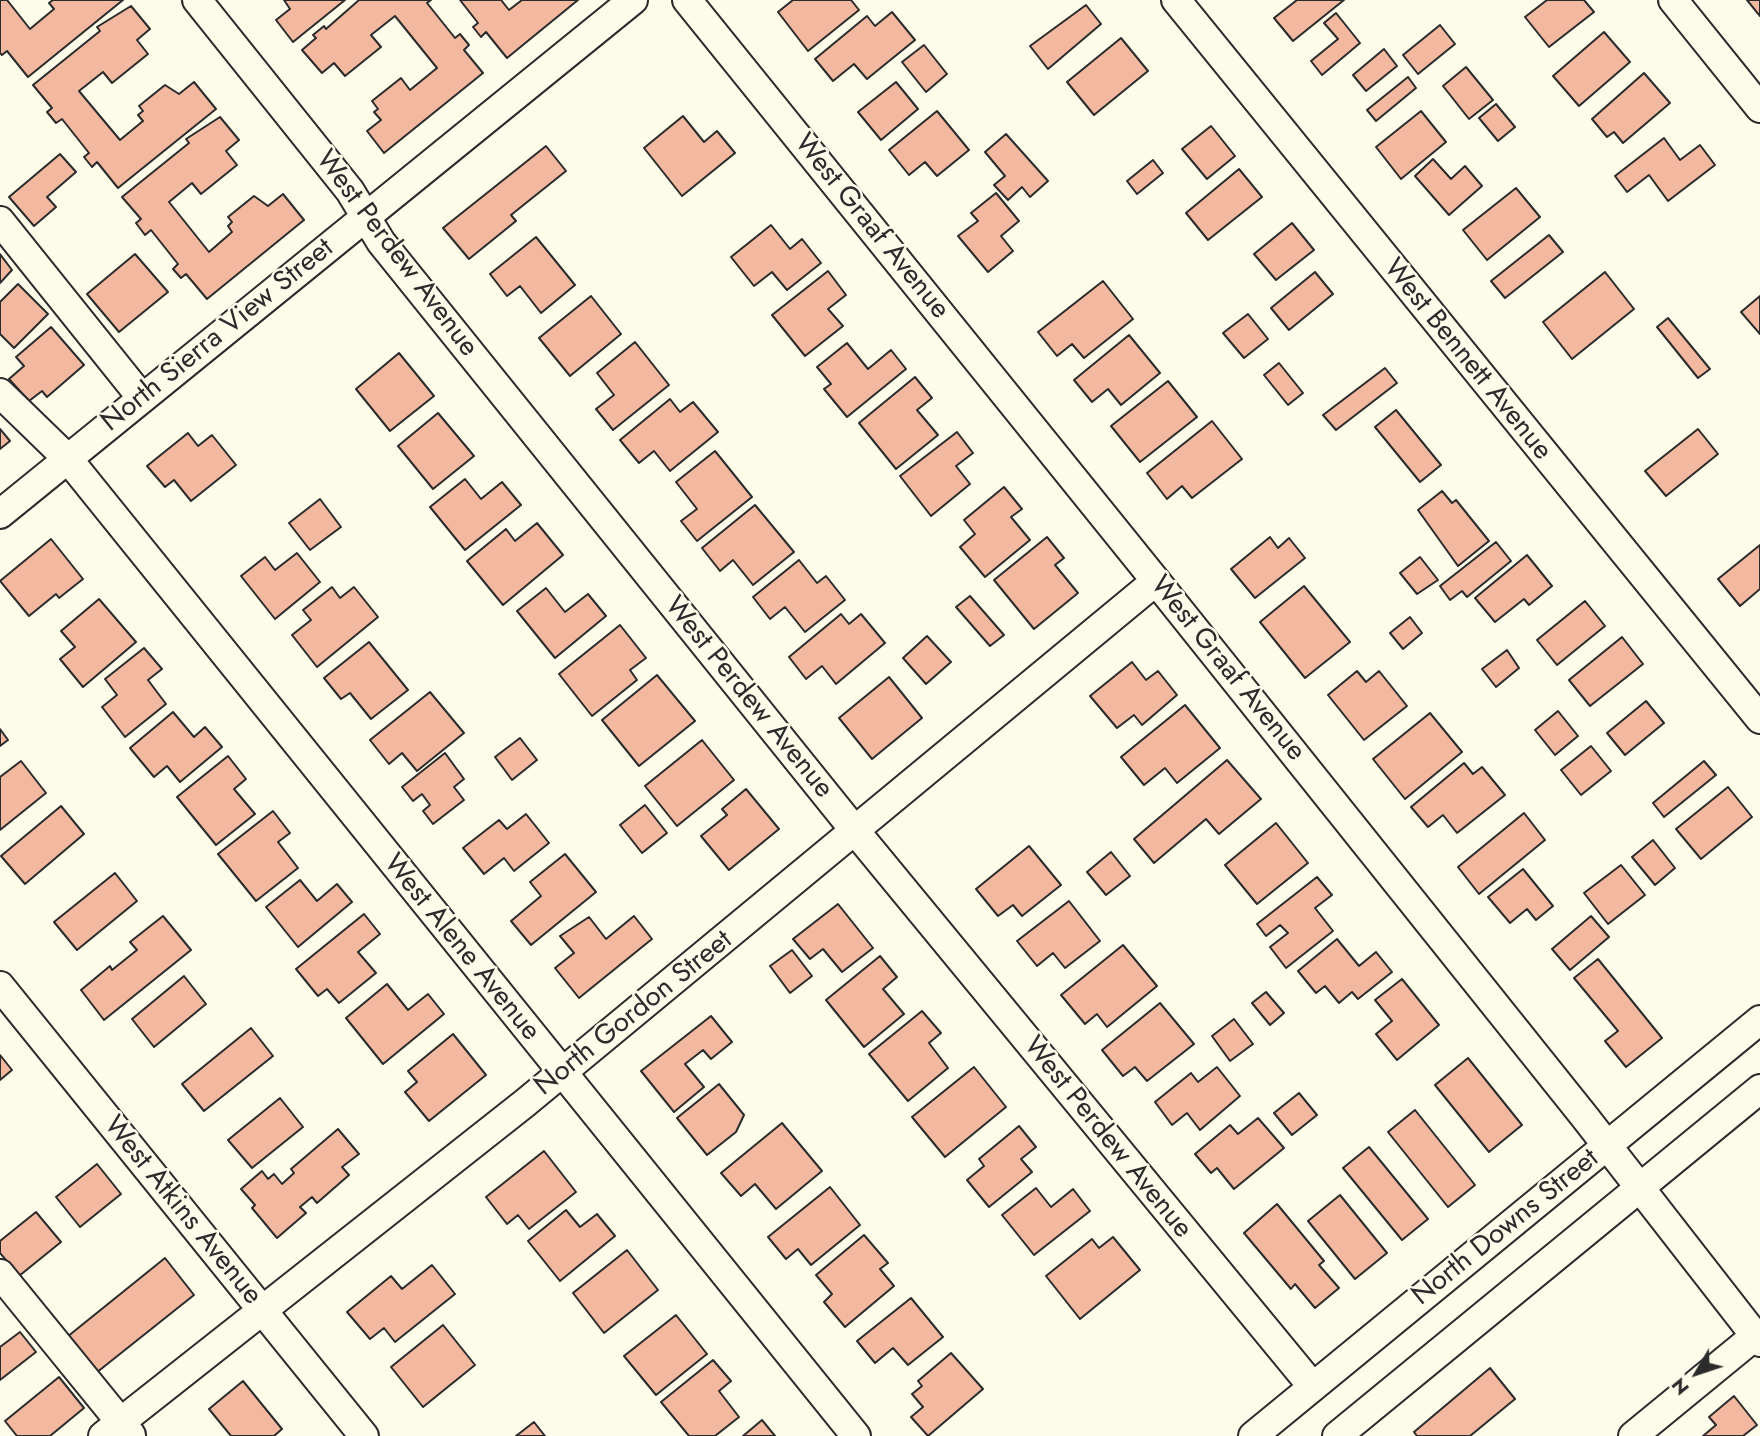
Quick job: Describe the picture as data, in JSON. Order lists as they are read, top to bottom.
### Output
{
  "streets": {
    "street": [
      "West Graaf Avenue",
      "West Perdew Avenue",
      "North Sierra View Street",
      "West Bennett Avenue",
      "West Alene Avenue",
      "North Gordon Street",
      "West Atkins Avenue",
      "North Downs Street"
    ]
  },
  "crossings": [
    ["West Graaf Avenue", "North Gordon Street"],
    ["West Graaf Avenue", "North Downs Street"],
    ["West Perdew Avenue", "North Sierra View Street"],
    ["West Perdew Avenue", "North Gordon Street"],
    ["West Perdew Avenue", "North Downs Street"],
    ["North Sierra View Street", "West Alene Avenue"],
    ["West Alene Avenue", "North Gordon Street"],
    ["North Gordon Street", "West Atkins Avenue"]
  ],
  "north": "bottom left"
}
